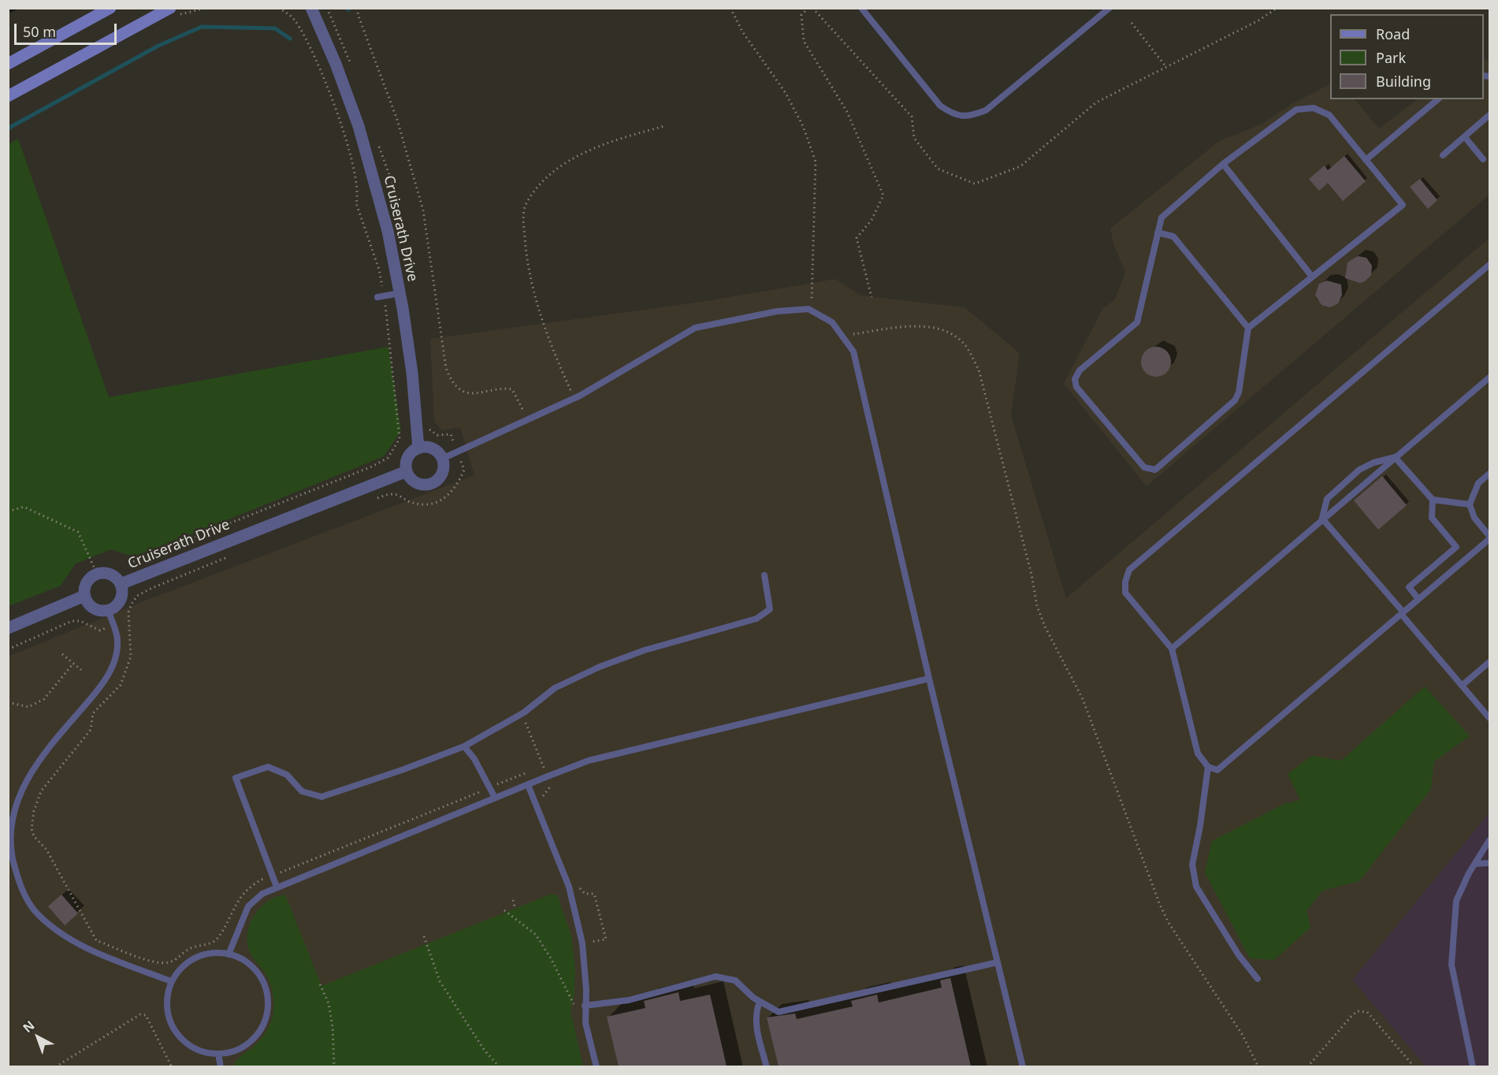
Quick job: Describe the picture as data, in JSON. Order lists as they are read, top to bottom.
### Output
{
  "streets": {
    "street": ["Cruiserath Drive"]
  },
  "legend": ["Road", "Park", "Building"],
  "scale_bar": "50 m",
  "north": "top left"
}
